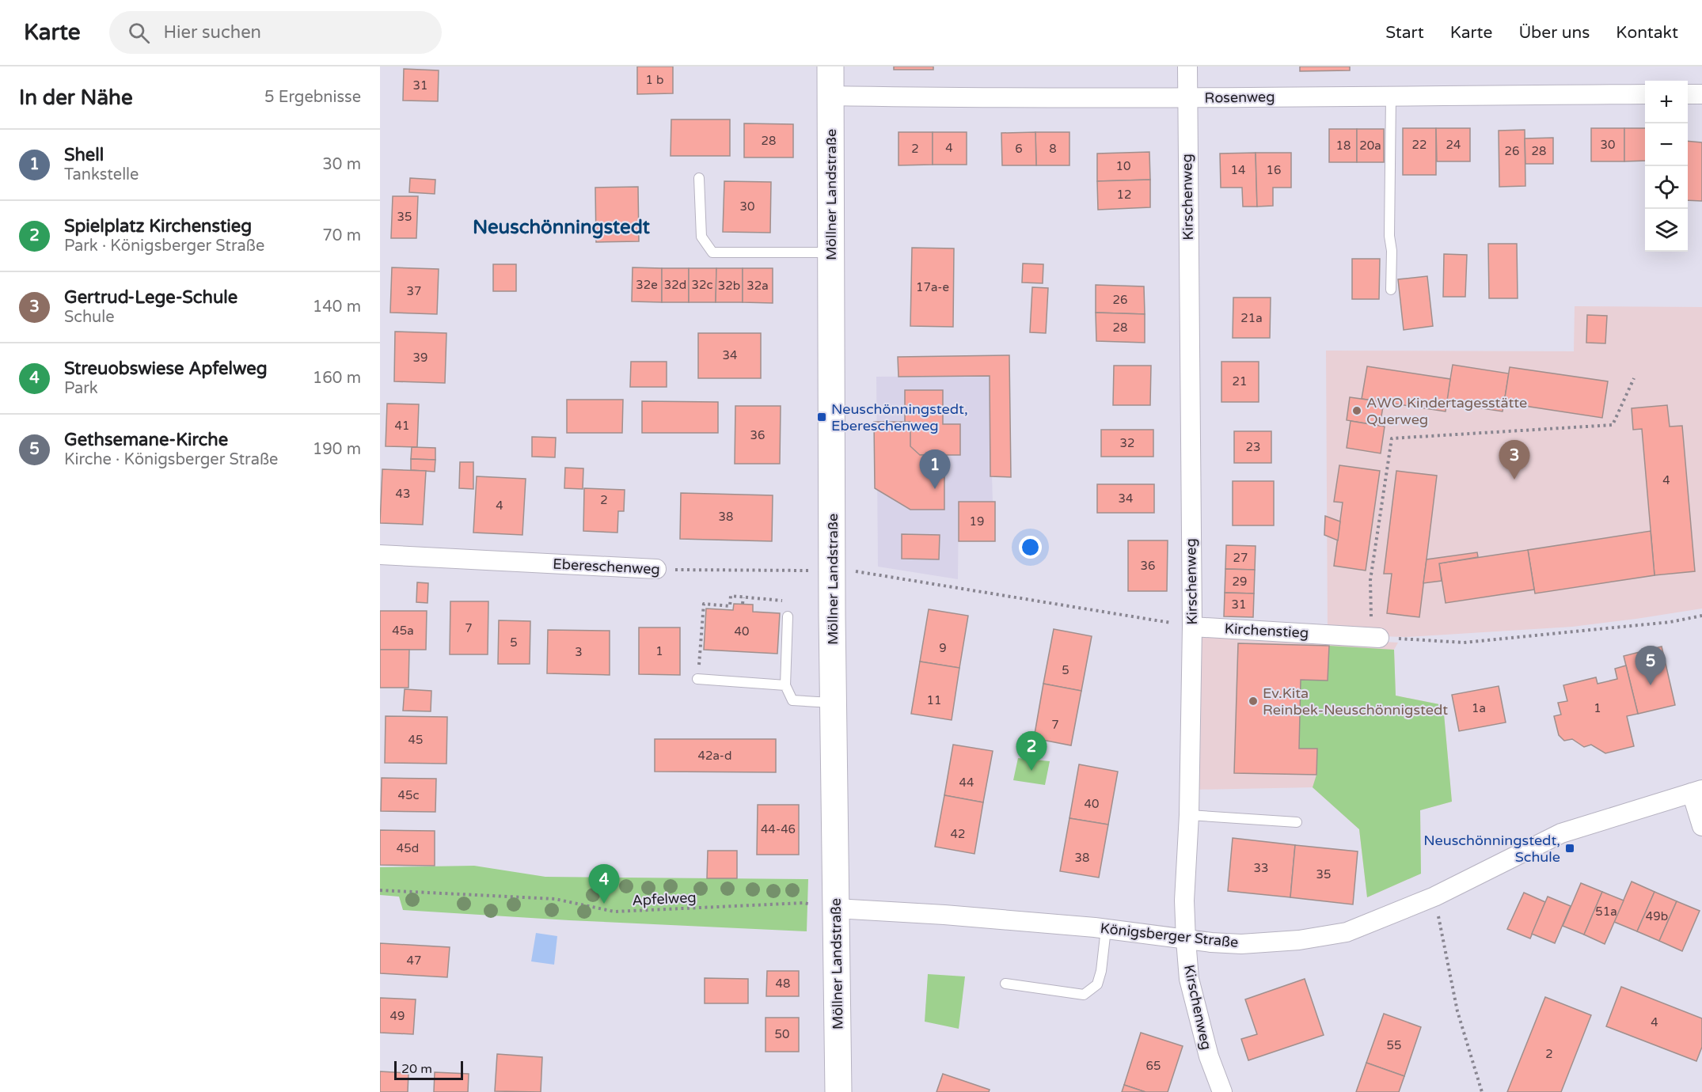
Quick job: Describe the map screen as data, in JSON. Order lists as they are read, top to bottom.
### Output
{
  "streets": {
    "main road": ["Möllner Landstraße"],
    "street": [
      "Rosenweg",
      "Kirschenweg",
      "Ebereschenweg",
      "Kirchenstieg",
      "Königsberger Straße"
    ],
    "path": ["Apfelweg"]
  },
  "crossings": [
    ["Rosenweg", "Möllner Landstraße"],
    ["Rosenweg", "Kirschenweg"],
    ["Möllner Landstraße", "Ebereschenweg"],
    ["Möllner Landstraße", "Apfelweg"],
    ["Möllner Landstraße", "Königsberger Straße"],
    ["Kirschenweg", "Kirchenstieg"],
    ["Kirschenweg", "Königsberger Straße"],
    ["Apfelweg", "Königsberger Straße"]
  ],
  "districts": ["Neuschönningstedt"],
  "places": {
    "other": ["AWO Kindertagesstätte Querweg", "Ev.Kita Reinbek-Neuschönnigstedt"],
    "transit": ["Neuschönningstedt, Ebereschenweg", "Neuschönningstedt, Schule"]
  },
  "house_numbers": [
    "1 b",
    "31",
    "28",
    "22",
    "24",
    "30",
    "18",
    "20a",
    "4",
    "2",
    "6",
    "8",
    "26",
    "28",
    "10",
    "14",
    "16",
    "12",
    "30",
    "35",
    "32e",
    "32d",
    "32c",
    "32b",
    "32a",
    "17a-e",
    "37",
    "26",
    "21a",
    "28",
    "34",
    "39",
    "21",
    "41",
    "36",
    "32",
    "23",
    "4",
    "43",
    "34",
    "2",
    "4",
    "38",
    "19",
    "27",
    "36",
    "29",
    "31",
    "7",
    "45a",
    "40",
    "5",
    "9",
    "1",
    "3",
    "5",
    "11",
    "1a",
    "1",
    "7",
    "45",
    "42a-d",
    "44",
    "45c",
    "40",
    "44-46",
    "42",
    "45d",
    "38",
    "33",
    "35",
    "51a",
    "49b",
    "47",
    "48",
    "49",
    "4",
    "50",
    "55",
    "2",
    "65"
  ],
  "scale_bar": "20 m",
  "page": {
    "header": "Karte",
    "search": "Hier suchen",
    "nav": [
      "Start",
      "Karte",
      "Über uns",
      "Kontakt"
    ],
    "heading": ["In der Nähe", "5 Ergebnisse"],
    "map_buttons": ["+", "−"],
    "list": [
      {
        "mark": "1",
        "name": "Shell",
        "note": "Tankstelle",
        "value": "30 m"
      },
      {
        "mark": "2",
        "name": "Spielplatz Kirchenstieg",
        "note": "Park · Königsberger Straße",
        "value": "70 m"
      },
      {
        "mark": "3",
        "name": "Gertrud-Lege-Schule",
        "note": "Schule",
        "value": "140 m"
      },
      {
        "mark": "4",
        "name": "Streuobswiese Apfelweg",
        "note": "Park",
        "value": "160 m"
      },
      {
        "mark": "5",
        "name": "Gethsemane-Kirche",
        "note": "Kirche · Königsberger Straße",
        "value": "190 m"
      }
    ],
    "pins": [
      "3",
      "1",
      "5",
      "2",
      "4"
    ],
    "scale": "20 m"
  }
}
